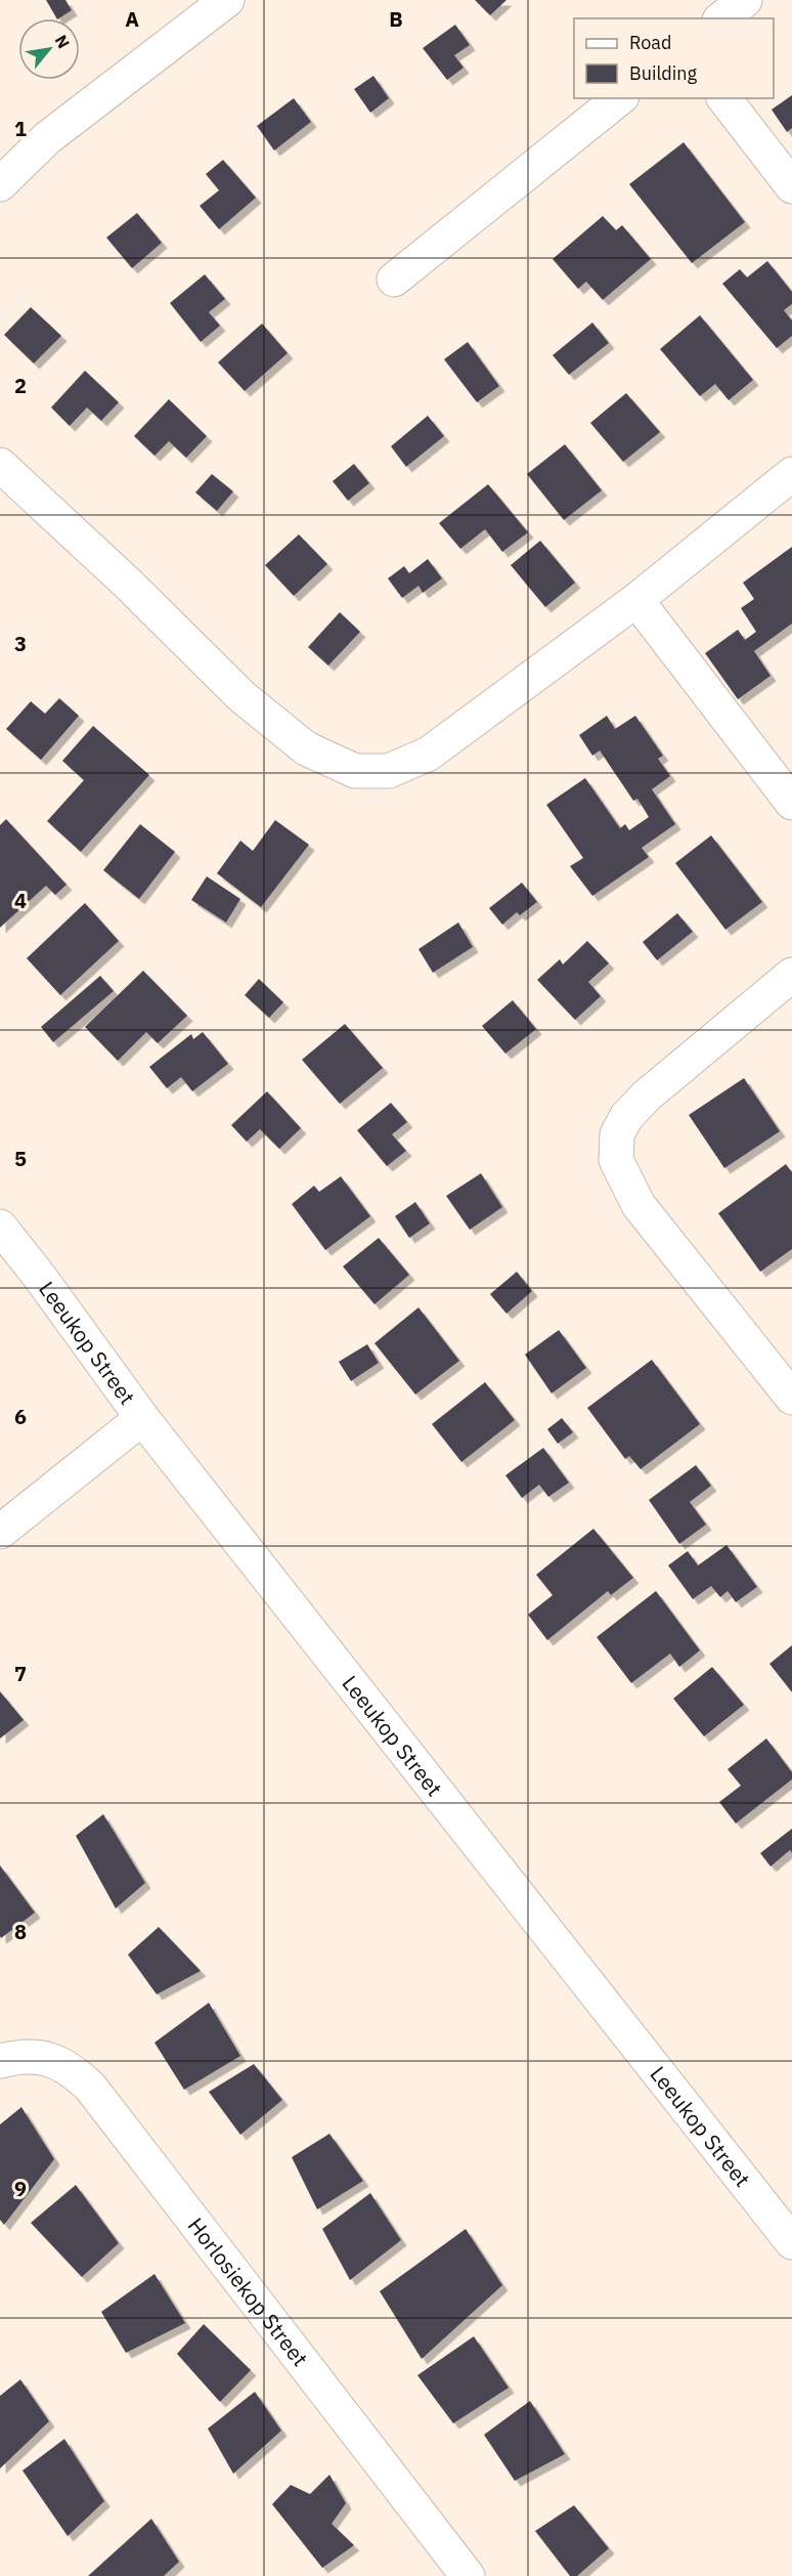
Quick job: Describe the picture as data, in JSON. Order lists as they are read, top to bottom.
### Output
{
  "streets": {
    "street": ["Leeukop Street", "Horlosiekop Street"]
  },
  "legend": ["Road", "Building"],
  "north": "top right",
  "grid": {
    "columns": ["A", "B"],
    "rows": [
      "1",
      "2",
      "3",
      "4",
      "5",
      "6",
      "7",
      "8",
      "9"
    ]
  }
}
